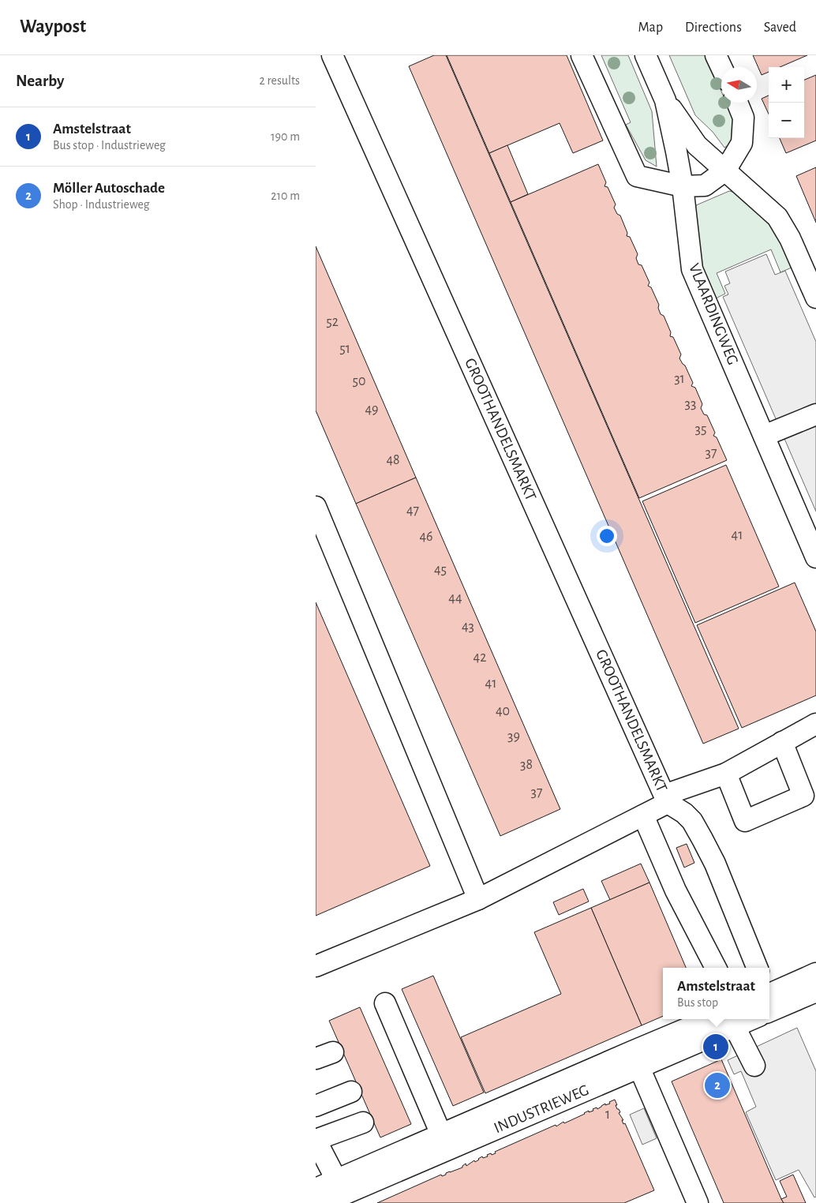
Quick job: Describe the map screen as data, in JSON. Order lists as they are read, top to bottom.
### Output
{
  "streets": {
    "street": ["VLAARDINGWEG", "GROOTHANDELSMARKT", "INDUSTRIEWEG"]
  },
  "house_numbers": [
    "52",
    "51",
    "31",
    "50",
    "33",
    "49",
    "35",
    "37",
    "48",
    "47",
    "41",
    "46",
    "45",
    "44",
    "43",
    "42",
    "41",
    "40",
    "39",
    "38",
    "37",
    "1"
  ],
  "north": "left",
  "page": {
    "header": "Waypost",
    "nav": ["Map", "Directions", "Saved"],
    "heading": ["Nearby", "2 results"],
    "map_buttons": ["+", "−"],
    "list": [
      {
        "mark": "1",
        "name": "Amstelstraat",
        "note": "Bus stop · Industrieweg",
        "value": "190 m"
      },
      {
        "mark": "2",
        "name": "Möller Autoschade",
        "note": "Shop · Industrieweg",
        "value": "210 m"
      }
    ],
    "popup": ["Amstelstraat", "Bus stop"],
    "pins": ["1", "2"]
  }
}
